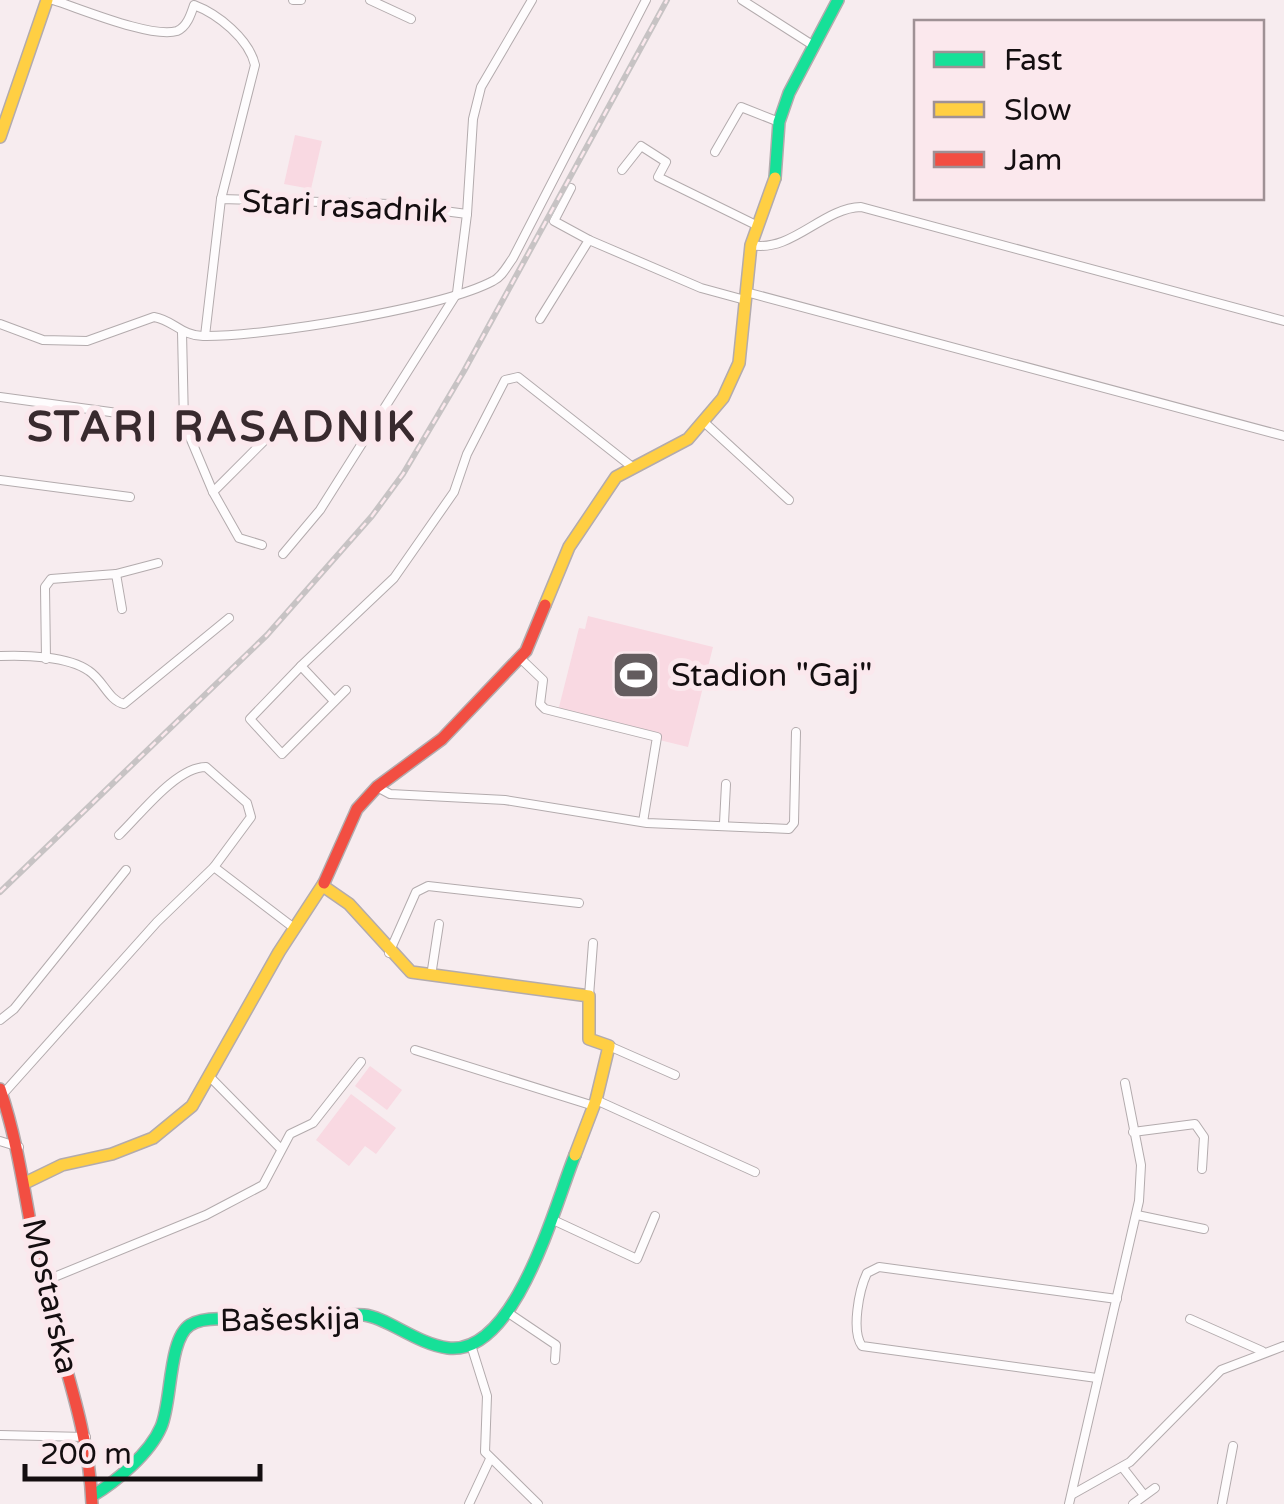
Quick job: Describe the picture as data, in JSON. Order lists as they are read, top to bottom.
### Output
{
  "streets": {
    "street": ["Stari rasadnik", "Mostarska", "Bašeskija"]
  },
  "crossings": [
    ["Mostarska", "Bašeskija"]
  ],
  "districts": ["STARI RASADNIK"],
  "places": {
    "sports": ["Stadion \"Gaj\""]
  },
  "legend": ["Fast", "Slow", "Jam"],
  "scale_bar": "200 m"
}
